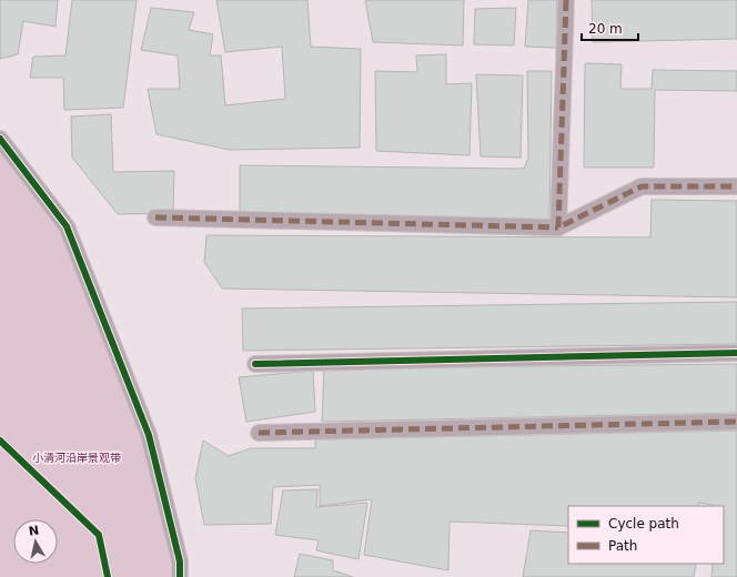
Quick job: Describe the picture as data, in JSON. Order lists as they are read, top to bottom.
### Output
{
  "parks": ["小清河沿岸景观带"],
  "legend": ["Cycle path", "Path"],
  "scale_bar": "20 m",
  "north": "top"
}
